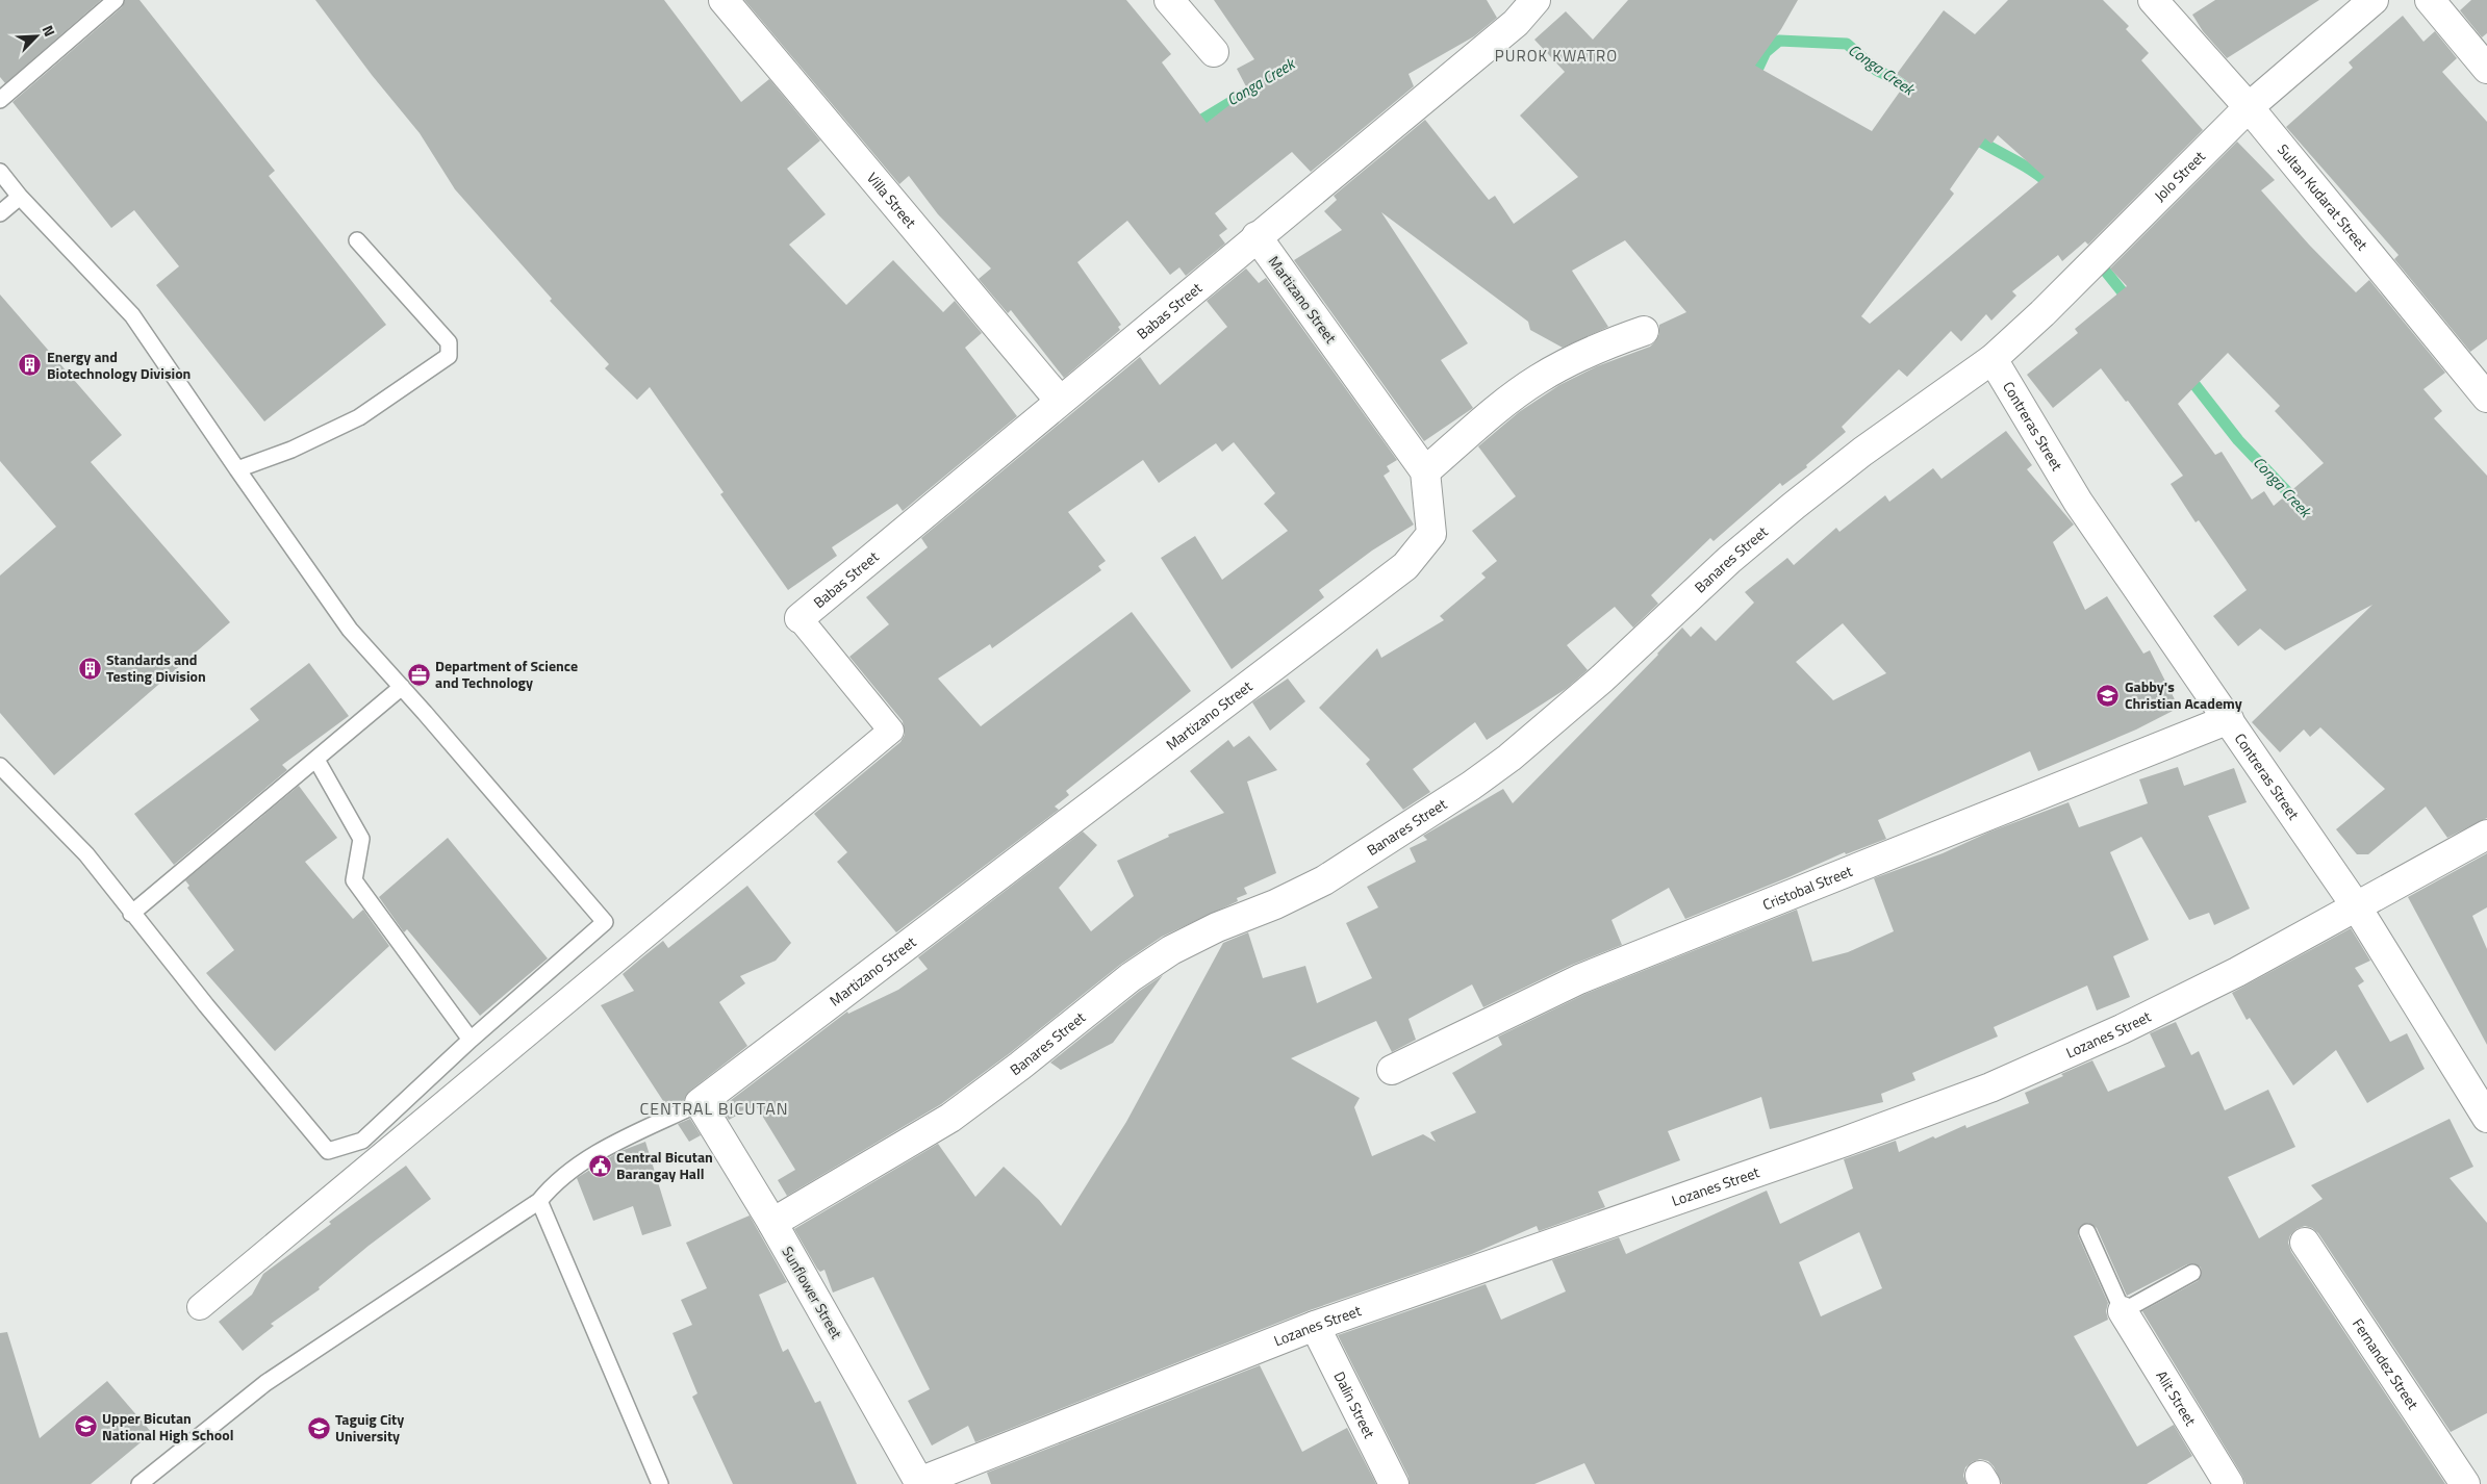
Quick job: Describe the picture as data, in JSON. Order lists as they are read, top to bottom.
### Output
{
  "streets": {
    "street": [
      "Jolo Street",
      "Sultan Kudarat Street",
      "Villa Street",
      "Martizano Street",
      "Babas Street",
      "Contreras Street",
      "Banares Street",
      "Cristobal Street",
      "Lozanes Street",
      "Sunflower Street",
      "Fernandez Street",
      "Alit Street",
      "Dalin Street"
    ]
  },
  "crossings": [
    ["Jolo Street", "Sultan Kudarat Street"],
    ["Jolo Street", "Contreras Street"],
    ["Jolo Street", "Banares Street"],
    ["Villa Street", "Babas Street"],
    ["Martizano Street", "Babas Street"],
    ["Martizano Street", "Sunflower Street"],
    ["Contreras Street", "Banares Street"],
    ["Contreras Street", "Cristobal Street"],
    ["Contreras Street", "Lozanes Street"],
    ["Banares Street", "Sunflower Street"],
    ["Lozanes Street", "Sunflower Street"],
    ["Lozanes Street", "Dalin Street"]
  ],
  "districts": ["PUROK KWATRO", "CENTRAL BICUTAN"],
  "water": ["Conga Creek"],
  "places": {
    "building": ["Energy and Biotechnology Division", "Standards and Testing Division"],
    "office": ["Department of Science and Technology"],
    "school or university": ["Gabby's Christian Academy", "Upper Bicutan National High School", "Taguig City University"],
    "public building": ["Central Bicutan Barangay Hall"]
  },
  "north": "top right"
}
